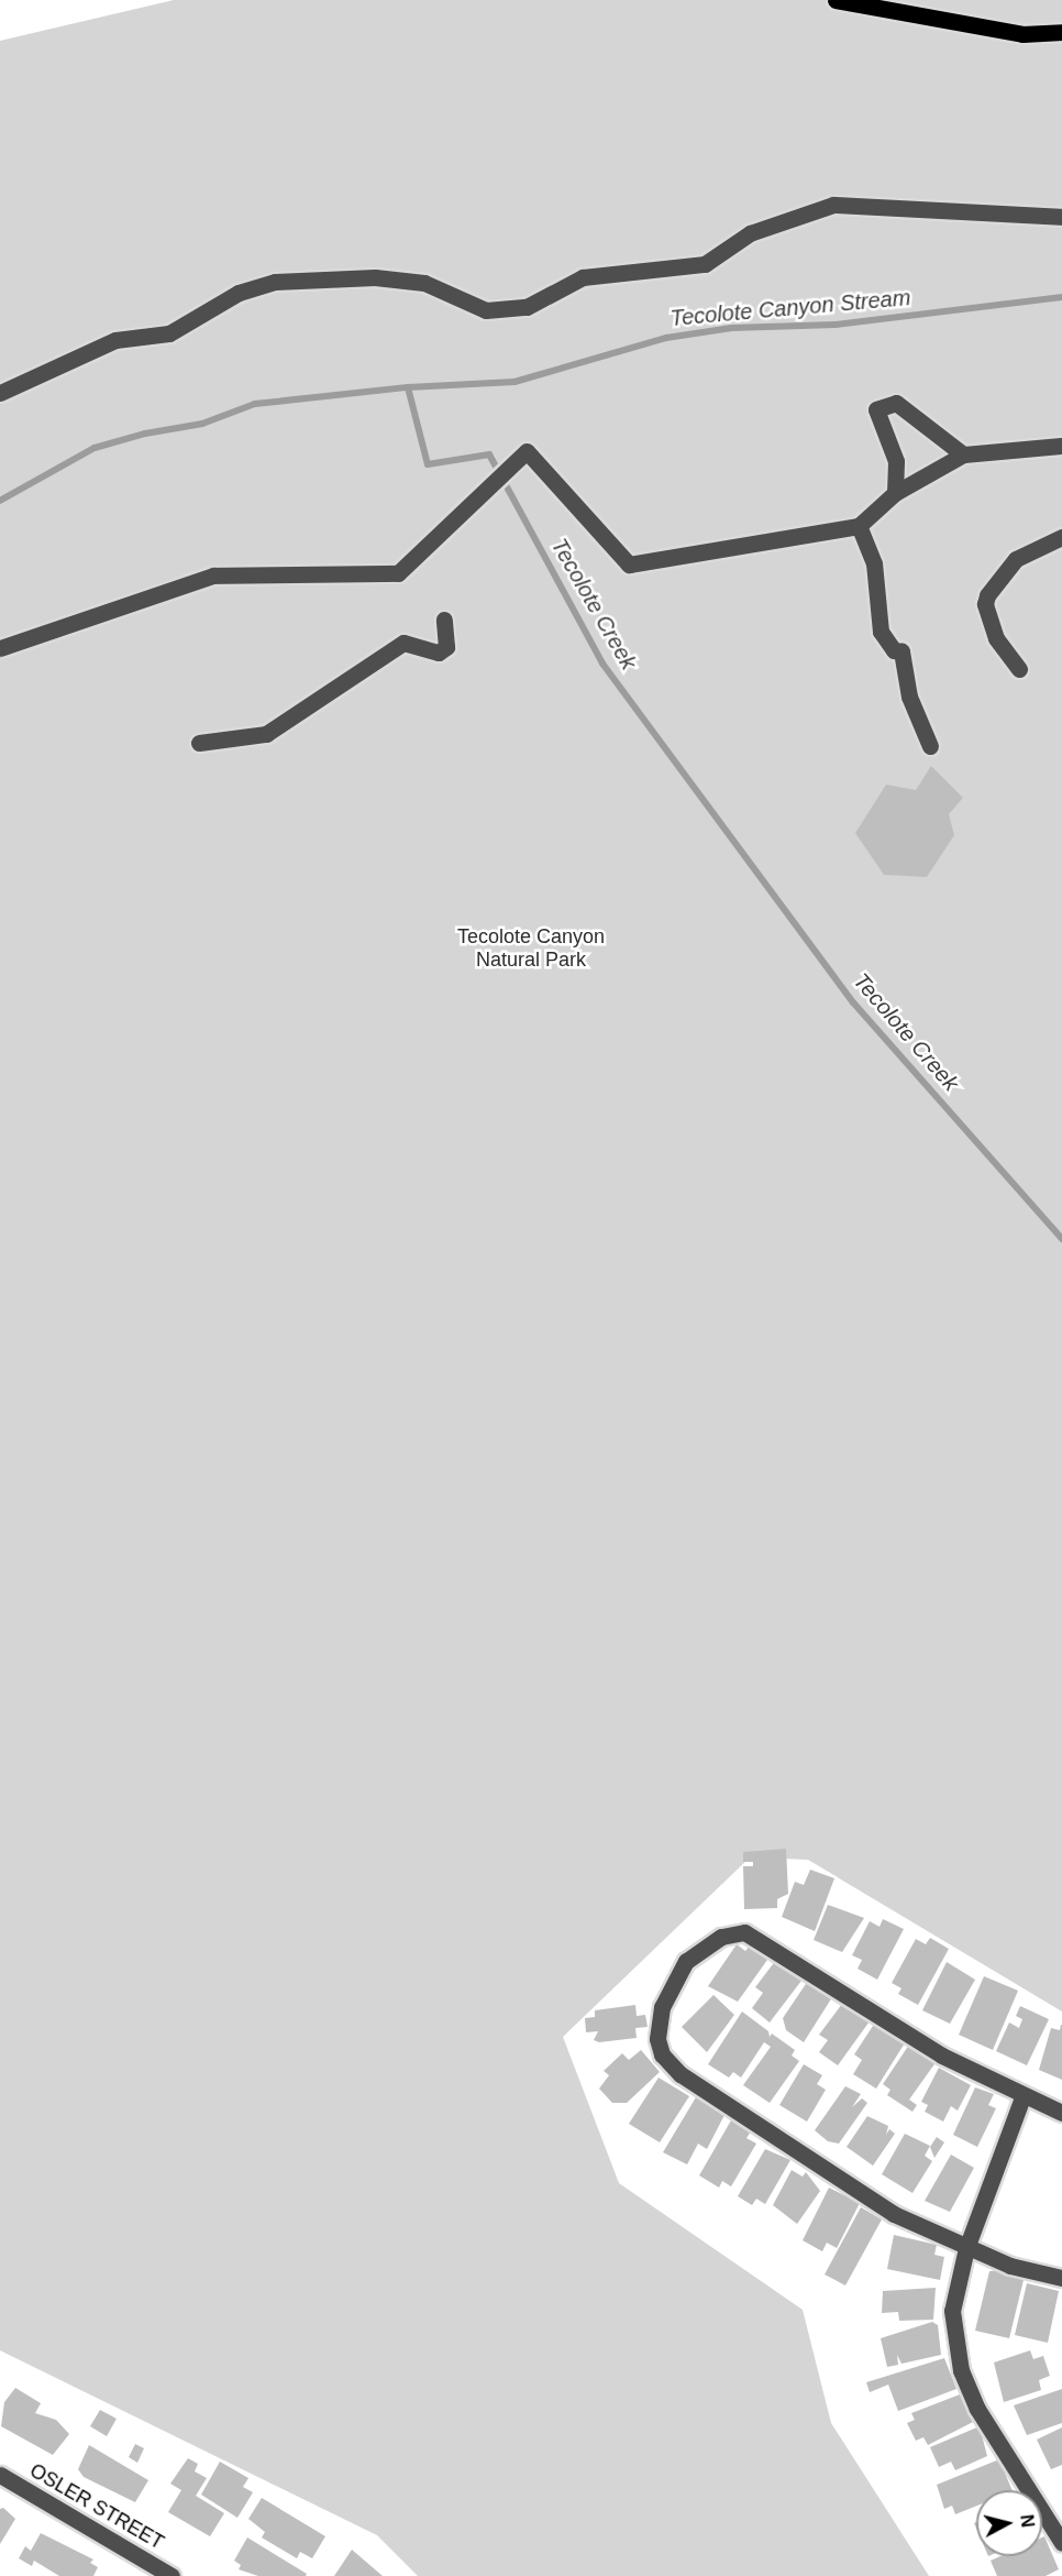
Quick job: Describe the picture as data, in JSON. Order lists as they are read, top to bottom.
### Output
{
  "streets": {
    "street": ["OSLER STREET"]
  },
  "water": ["Tecolote Canyon Stream", "Tecolote Creek"],
  "parks": ["Tecolote Canyon Natural Park"],
  "north": "right"
}
